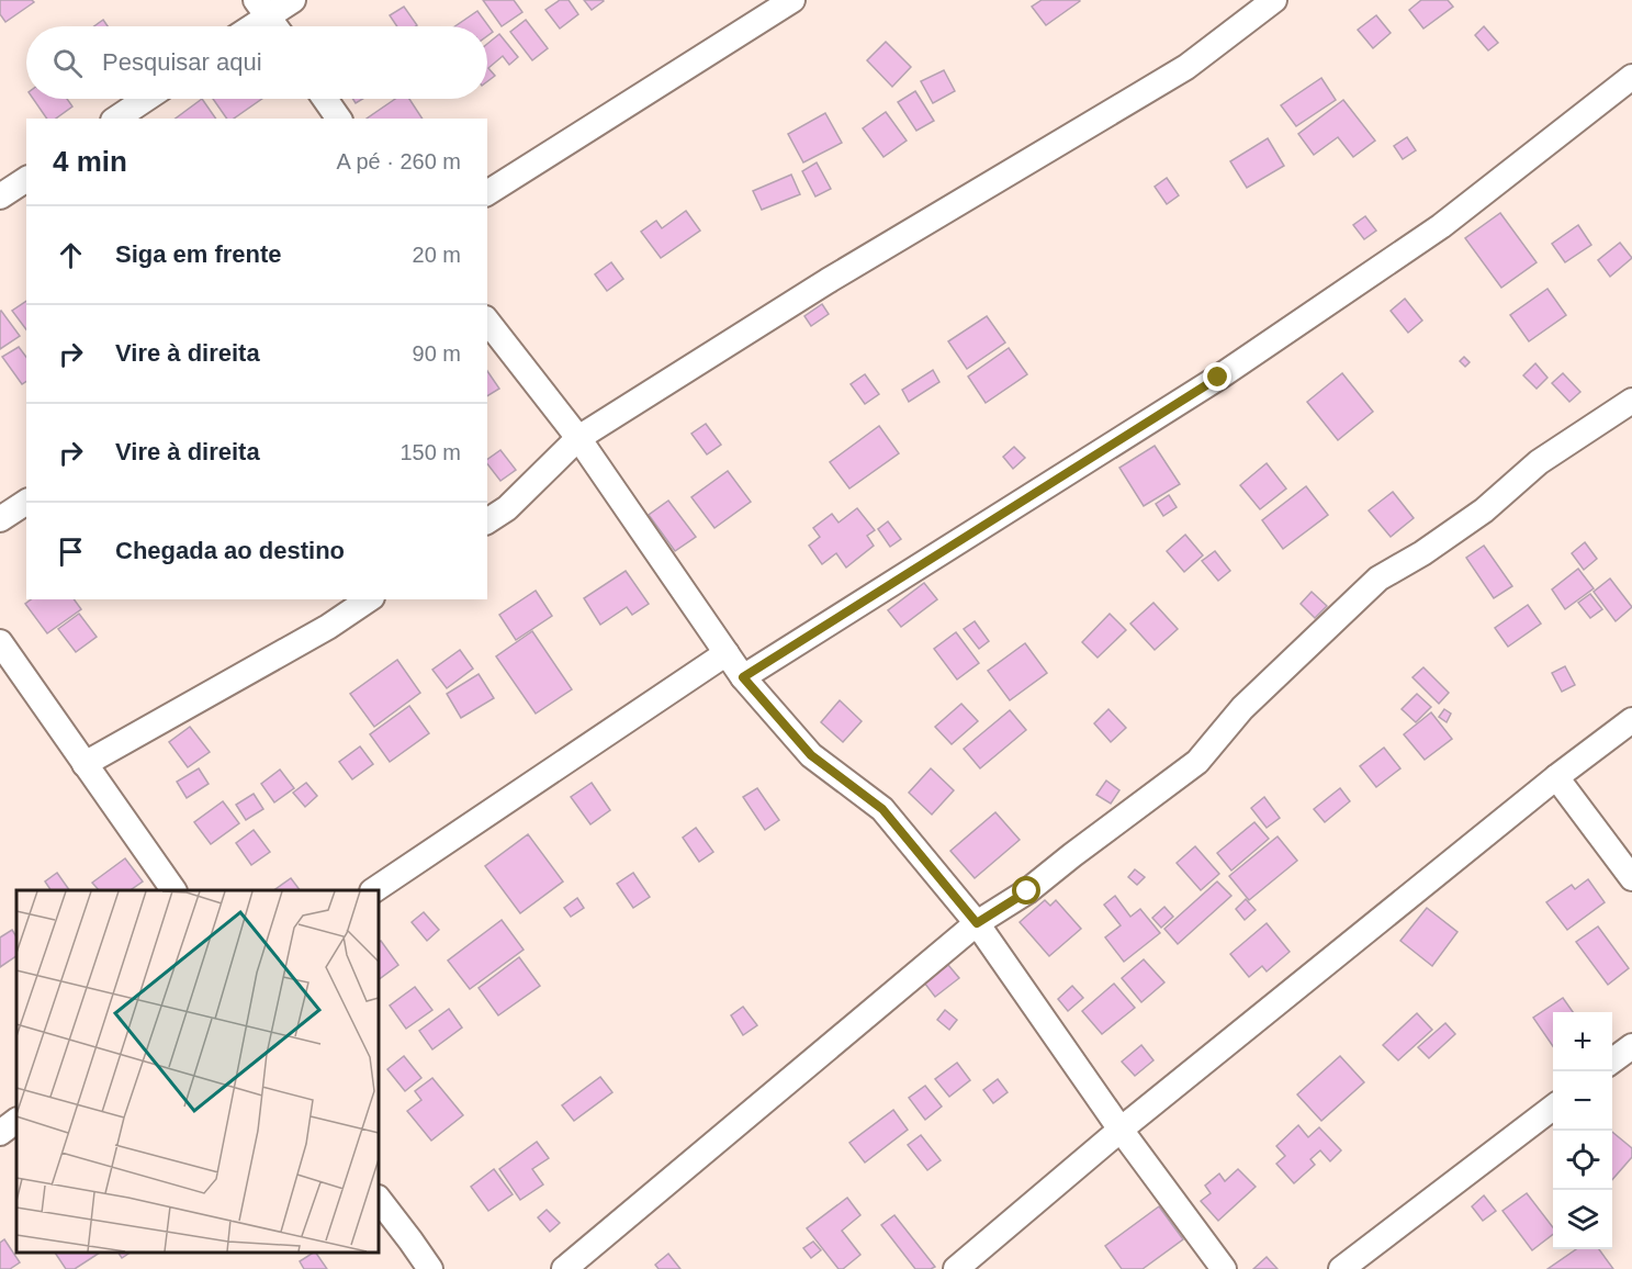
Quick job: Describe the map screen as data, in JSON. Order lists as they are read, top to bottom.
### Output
{
  "page": {
    "search": "Pesquisar aqui",
    "heading": ["4 min", "A pé · 260 m"],
    "list": [
      ["Siga em frente", "20 m"],
      ["Vire à direita", "90 m"],
      ["Vire à direita", "150 m"],
      "Chegada ao destino"
    ],
    "map_buttons": ["+", "−"]
  }
}
